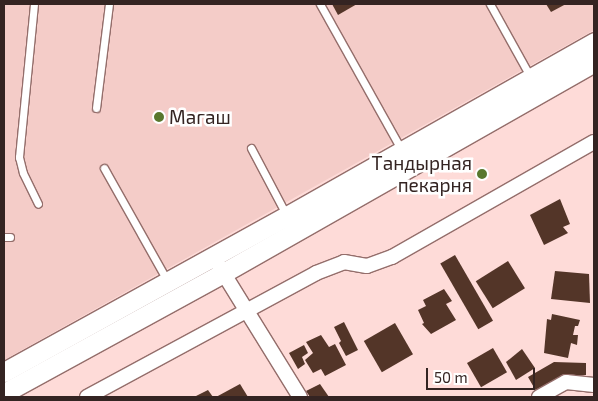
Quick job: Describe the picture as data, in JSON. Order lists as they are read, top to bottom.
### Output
{
  "places": ["Магаш", "Тандырная пекарня"],
  "scale_bar": "50 m"
}
